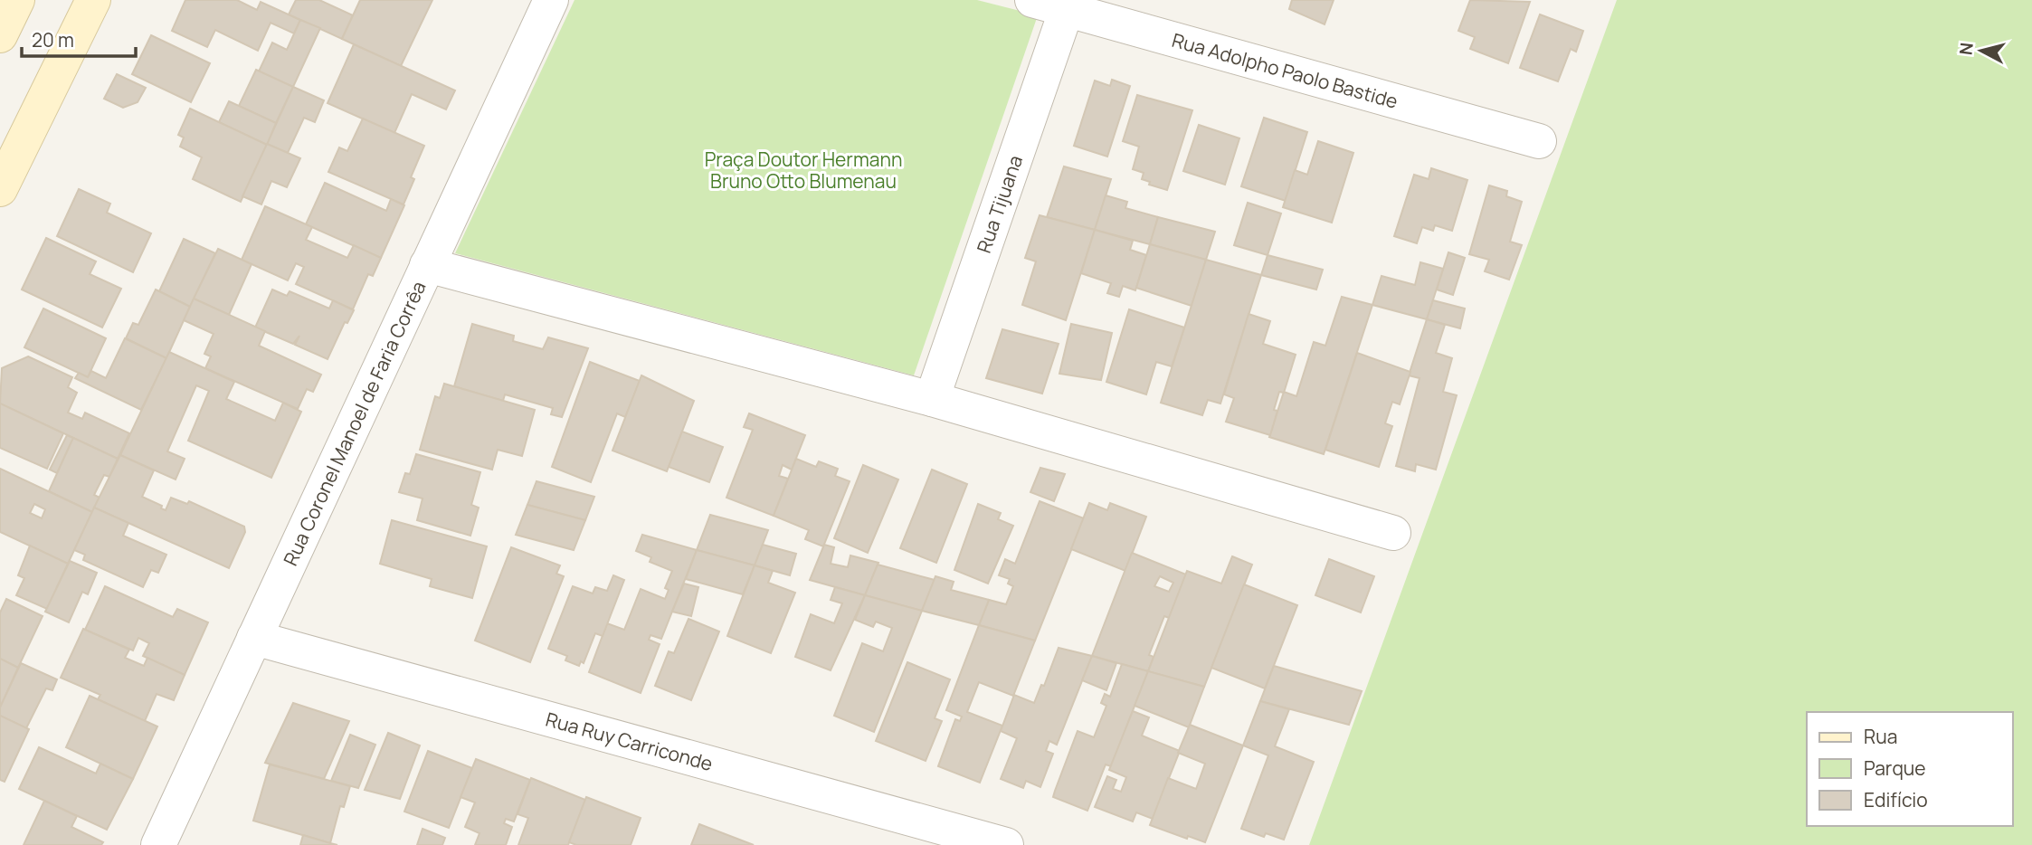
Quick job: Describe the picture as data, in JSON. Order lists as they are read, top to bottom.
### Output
{
  "streets": {
    "street": [
      "Rua Adolpho Paolo Bastide",
      "Rua Tijuana",
      "Rua Coronel Manoel de Faria Corrêa",
      "Rua Ruy Carriconde"
    ]
  },
  "crossings": [
    ["Rua Adolpho Paolo Bastide", "Rua Tijuana"],
    ["Rua Coronel Manoel de Faria Corrêa", "Rua Ruy Carriconde"]
  ],
  "parks": ["Praça Doutor Hermann Bruno Otto Blumenau"],
  "legend": ["Rua", "Parque", "Edifício"],
  "scale_bar": "20 m",
  "north": "left"
}
